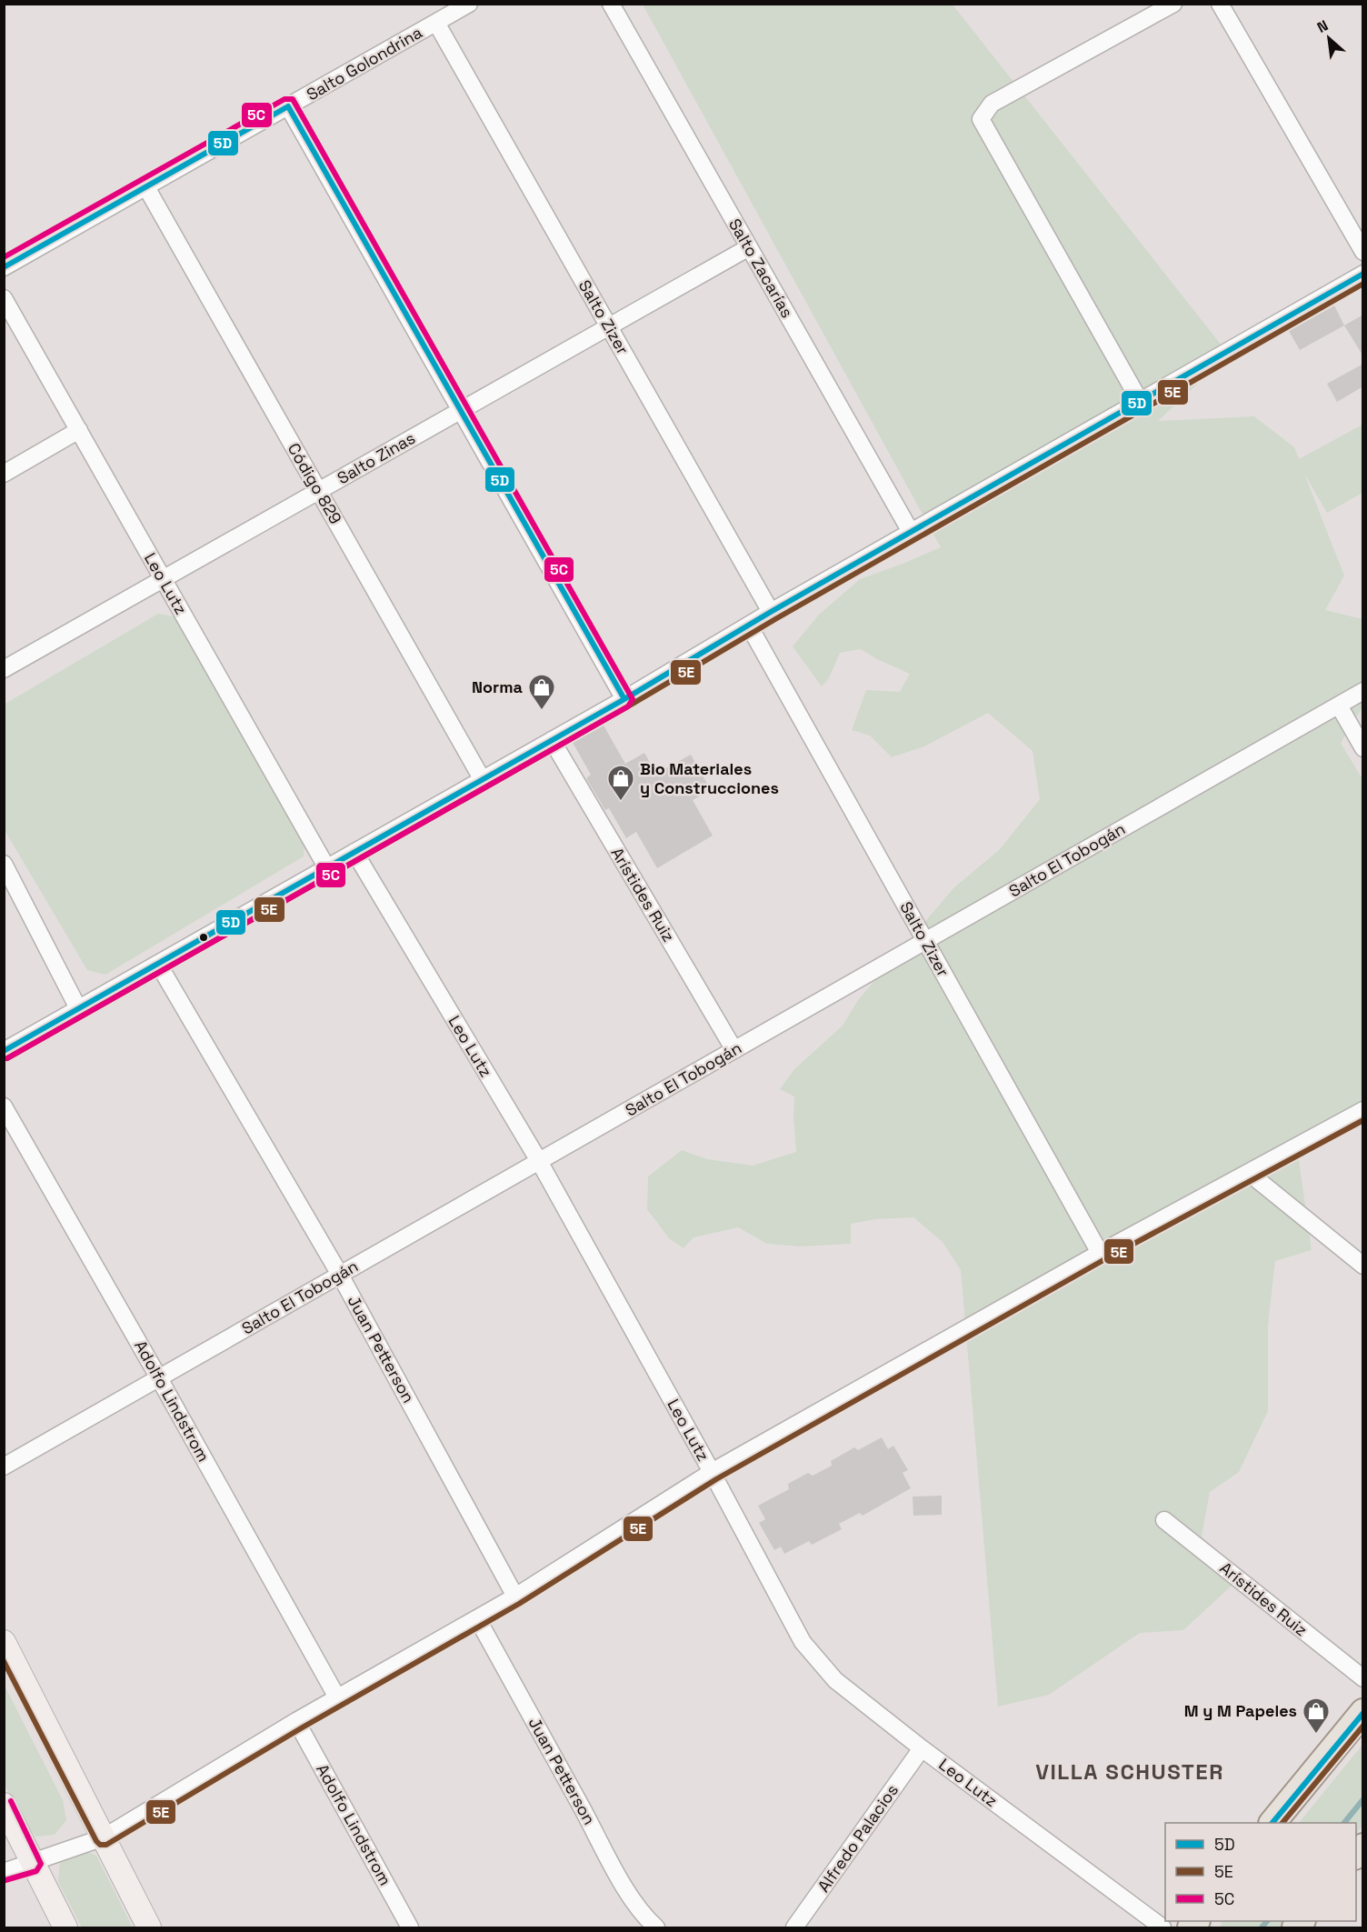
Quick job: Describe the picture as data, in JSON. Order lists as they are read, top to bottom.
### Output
{
  "streets": {
    "street": [
      "Salto Golondrina",
      "Salto Zacarías",
      "Salto Zizer",
      "Salto Zinas",
      "Código 829",
      "Leo Lutz",
      "Salto El Tobogán",
      "Arístides Ruiz",
      "Juan Petterson",
      "Adolfo Lindstrom",
      "Alfredo Palacios"
    ]
  },
  "crossings": [
    ["Salto Golondrina", "Salto Zizer"],
    ["Salto Golondrina", "Código 829"],
    ["Salto Zacarías", "Salto Zinas"],
    ["Salto Zizer", "Salto Zinas"],
    ["Salto Zizer", "Salto El Tobogán"],
    ["Salto Zinas", "Código 829"],
    ["Salto Zinas", "Leo Lutz"],
    ["Leo Lutz", "Salto El Tobogán"],
    ["Leo Lutz", "Alfredo Palacios"],
    ["Salto El Tobogán", "Arístides Ruiz"],
    ["Salto El Tobogán", "Juan Petterson"],
    ["Salto El Tobogán", "Adolfo Lindstrom"]
  ],
  "districts": ["VILLA SCHUSTER"],
  "places": {
    "shop": ["Norma", "Bio Materiales y Construcciones", "M y M Papeles"]
  },
  "lines": ["transit line 5C", "transit line 5D", "transit line 5E"],
  "legend": ["5D", "5E", "5C"],
  "north": "top left"
}
